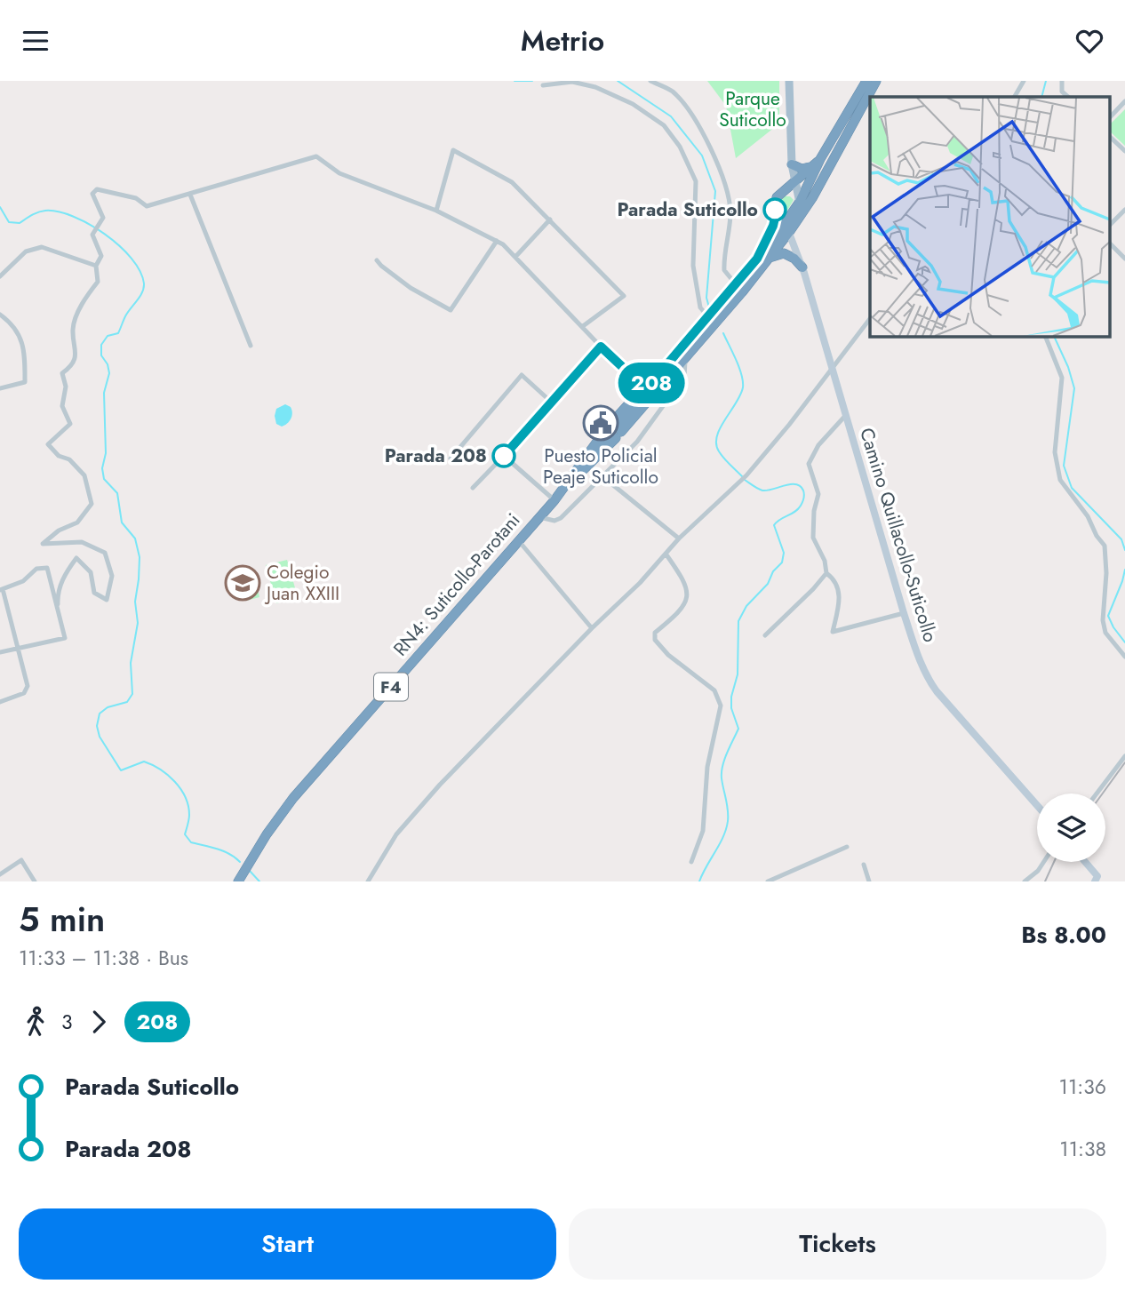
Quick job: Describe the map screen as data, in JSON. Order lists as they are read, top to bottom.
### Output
{
  "streets": {
    "highway": ["RN4: Suticollo-Parotani", "F4"],
    "main road": ["Camino Quillacollo-Suticollo"]
  },
  "crossings": [
    ["Camino Quillacollo-Suticollo", "F4"],
    ["RN4: Suticollo-Parotani", "F4"]
  ],
  "parks": ["Parque Suticollo"],
  "places": {
    "other": ["Parada Suticollo", "Parada 208"],
    "public building": ["Puesto Policial Peaje Suticollo"],
    "school or university": ["Colegio Juan XXIII"]
  },
  "lines": ["bus line 208"],
  "page": {
    "header": "Metrio",
    "on_map": "208",
    "heading": ["5 min", "11:33 – 11:38 · Bus", "Bs 8.00"],
    "legs": ["3", "208"],
    "list": [
      {
        "name": "Parada Suticollo",
        "value": "11:36"
      },
      {
        "name": "Parada 208",
        "value": "11:38"
      }
    ],
    "buttons": ["Start", "Tickets"]
  }
}
